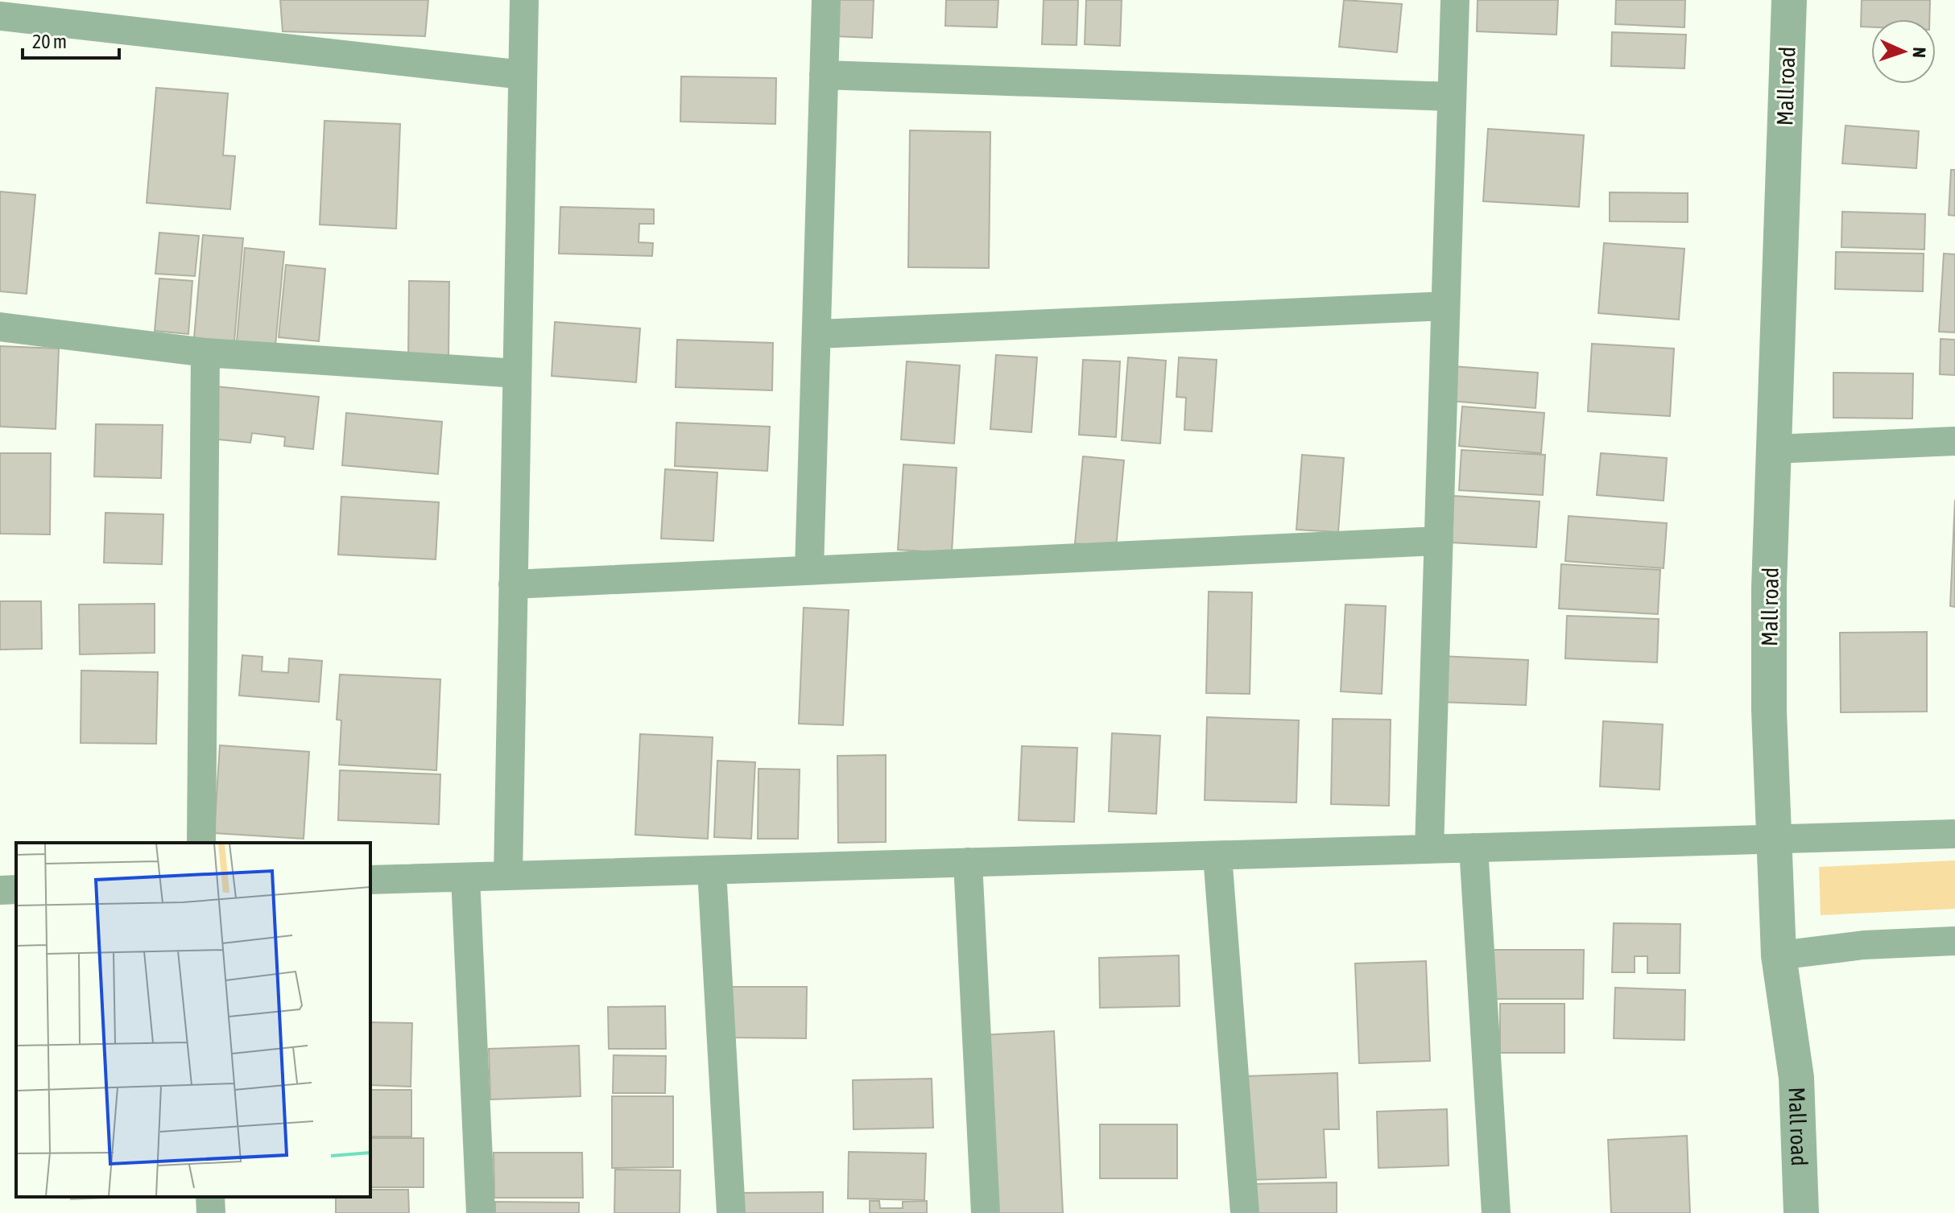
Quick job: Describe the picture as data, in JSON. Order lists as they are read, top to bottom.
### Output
{
  "streets": {
    "street": ["Mall road"]
  },
  "scale_bar": "20 m",
  "north": "right"
}
